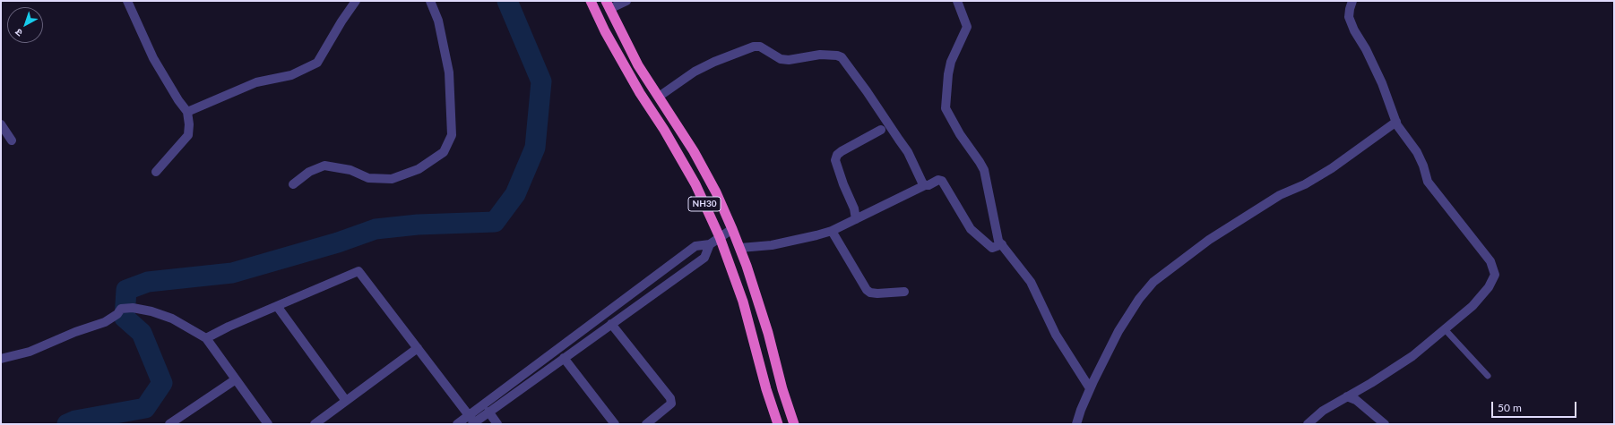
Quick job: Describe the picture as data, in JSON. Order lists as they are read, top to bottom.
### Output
{
  "streets": {
    "highway": ["NH30"]
  },
  "scale_bar": "50 m",
  "north": "bottom left"
}
